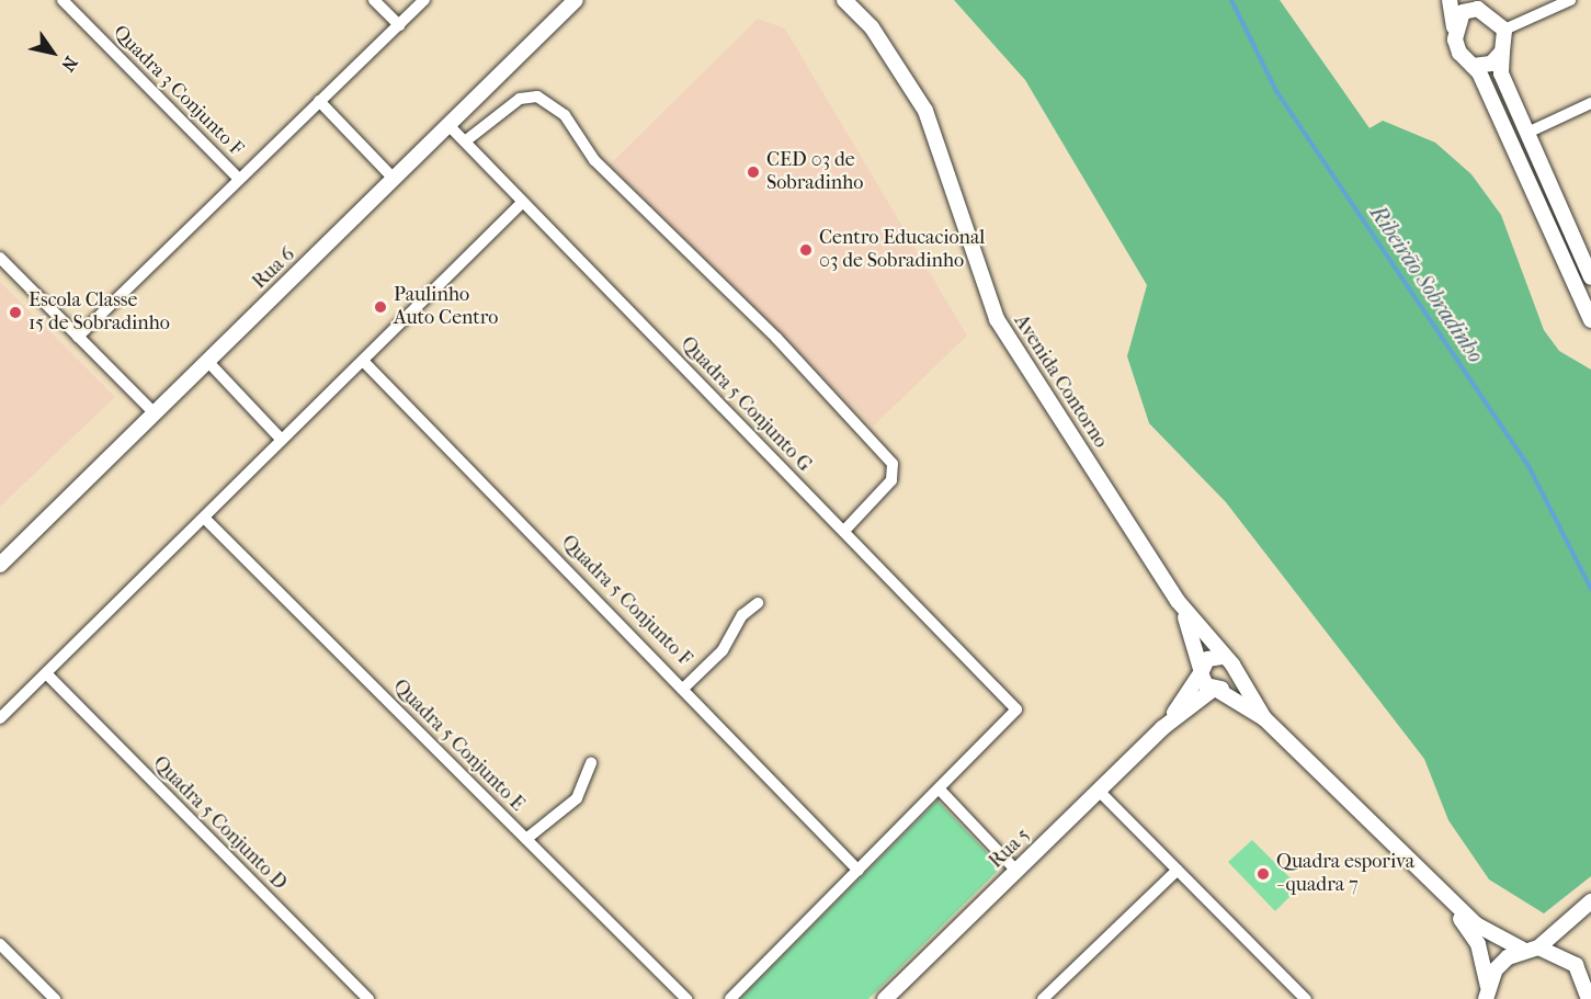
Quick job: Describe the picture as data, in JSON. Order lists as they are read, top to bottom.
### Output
{
  "streets": {
    "street": [
      "Quadra 3 Conjunto F",
      "Rua 6",
      "Avenida Contorno",
      "Quadra 5 Conjunto G",
      "Quadra 5 Conjunto F",
      "Quadra 5 Conjunto E",
      "Quadra 5 Conjunto D",
      "Rua 5"
    ]
  },
  "crossings": [
    ["Rua 6", "Quadra 5 Conjunto G"],
    ["Avenida Contorno", "Rua 5"]
  ],
  "water": ["Ribeirão Sobradinho"],
  "places": [
    "CED 03 de Sobradinho",
    "Centro Educacional 03 de Sobradinho",
    "Paulinho Auto Centro",
    "Escola Classe 15 de Sobradinho",
    "Quadra esporiva - quadra 7"
  ],
  "north": "bottom right"
}
